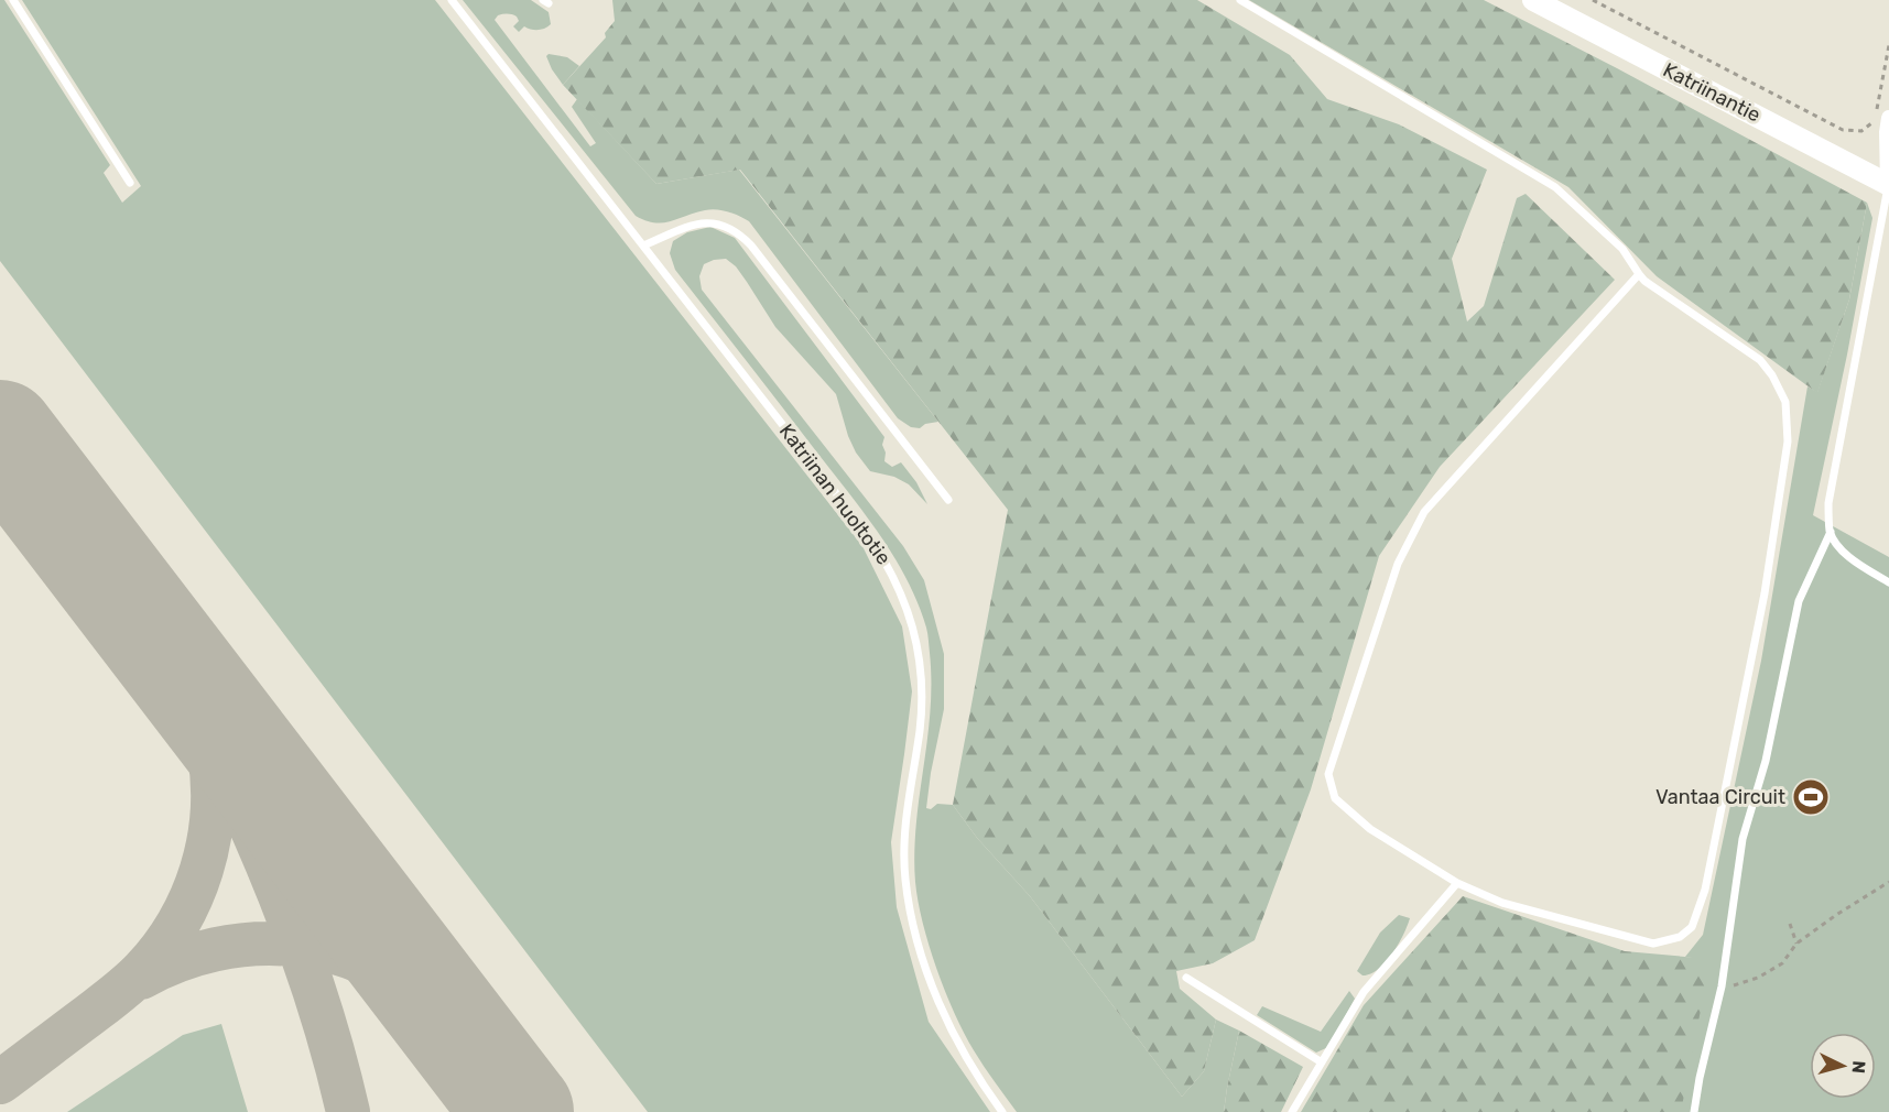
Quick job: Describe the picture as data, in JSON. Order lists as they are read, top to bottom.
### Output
{
  "streets": {
    "main road": ["Katriinantie"],
    "lane": ["Katriinan huoltotie"]
  },
  "places": {
    "sports": ["Vantaa Circuit"]
  },
  "north": "right"
}
